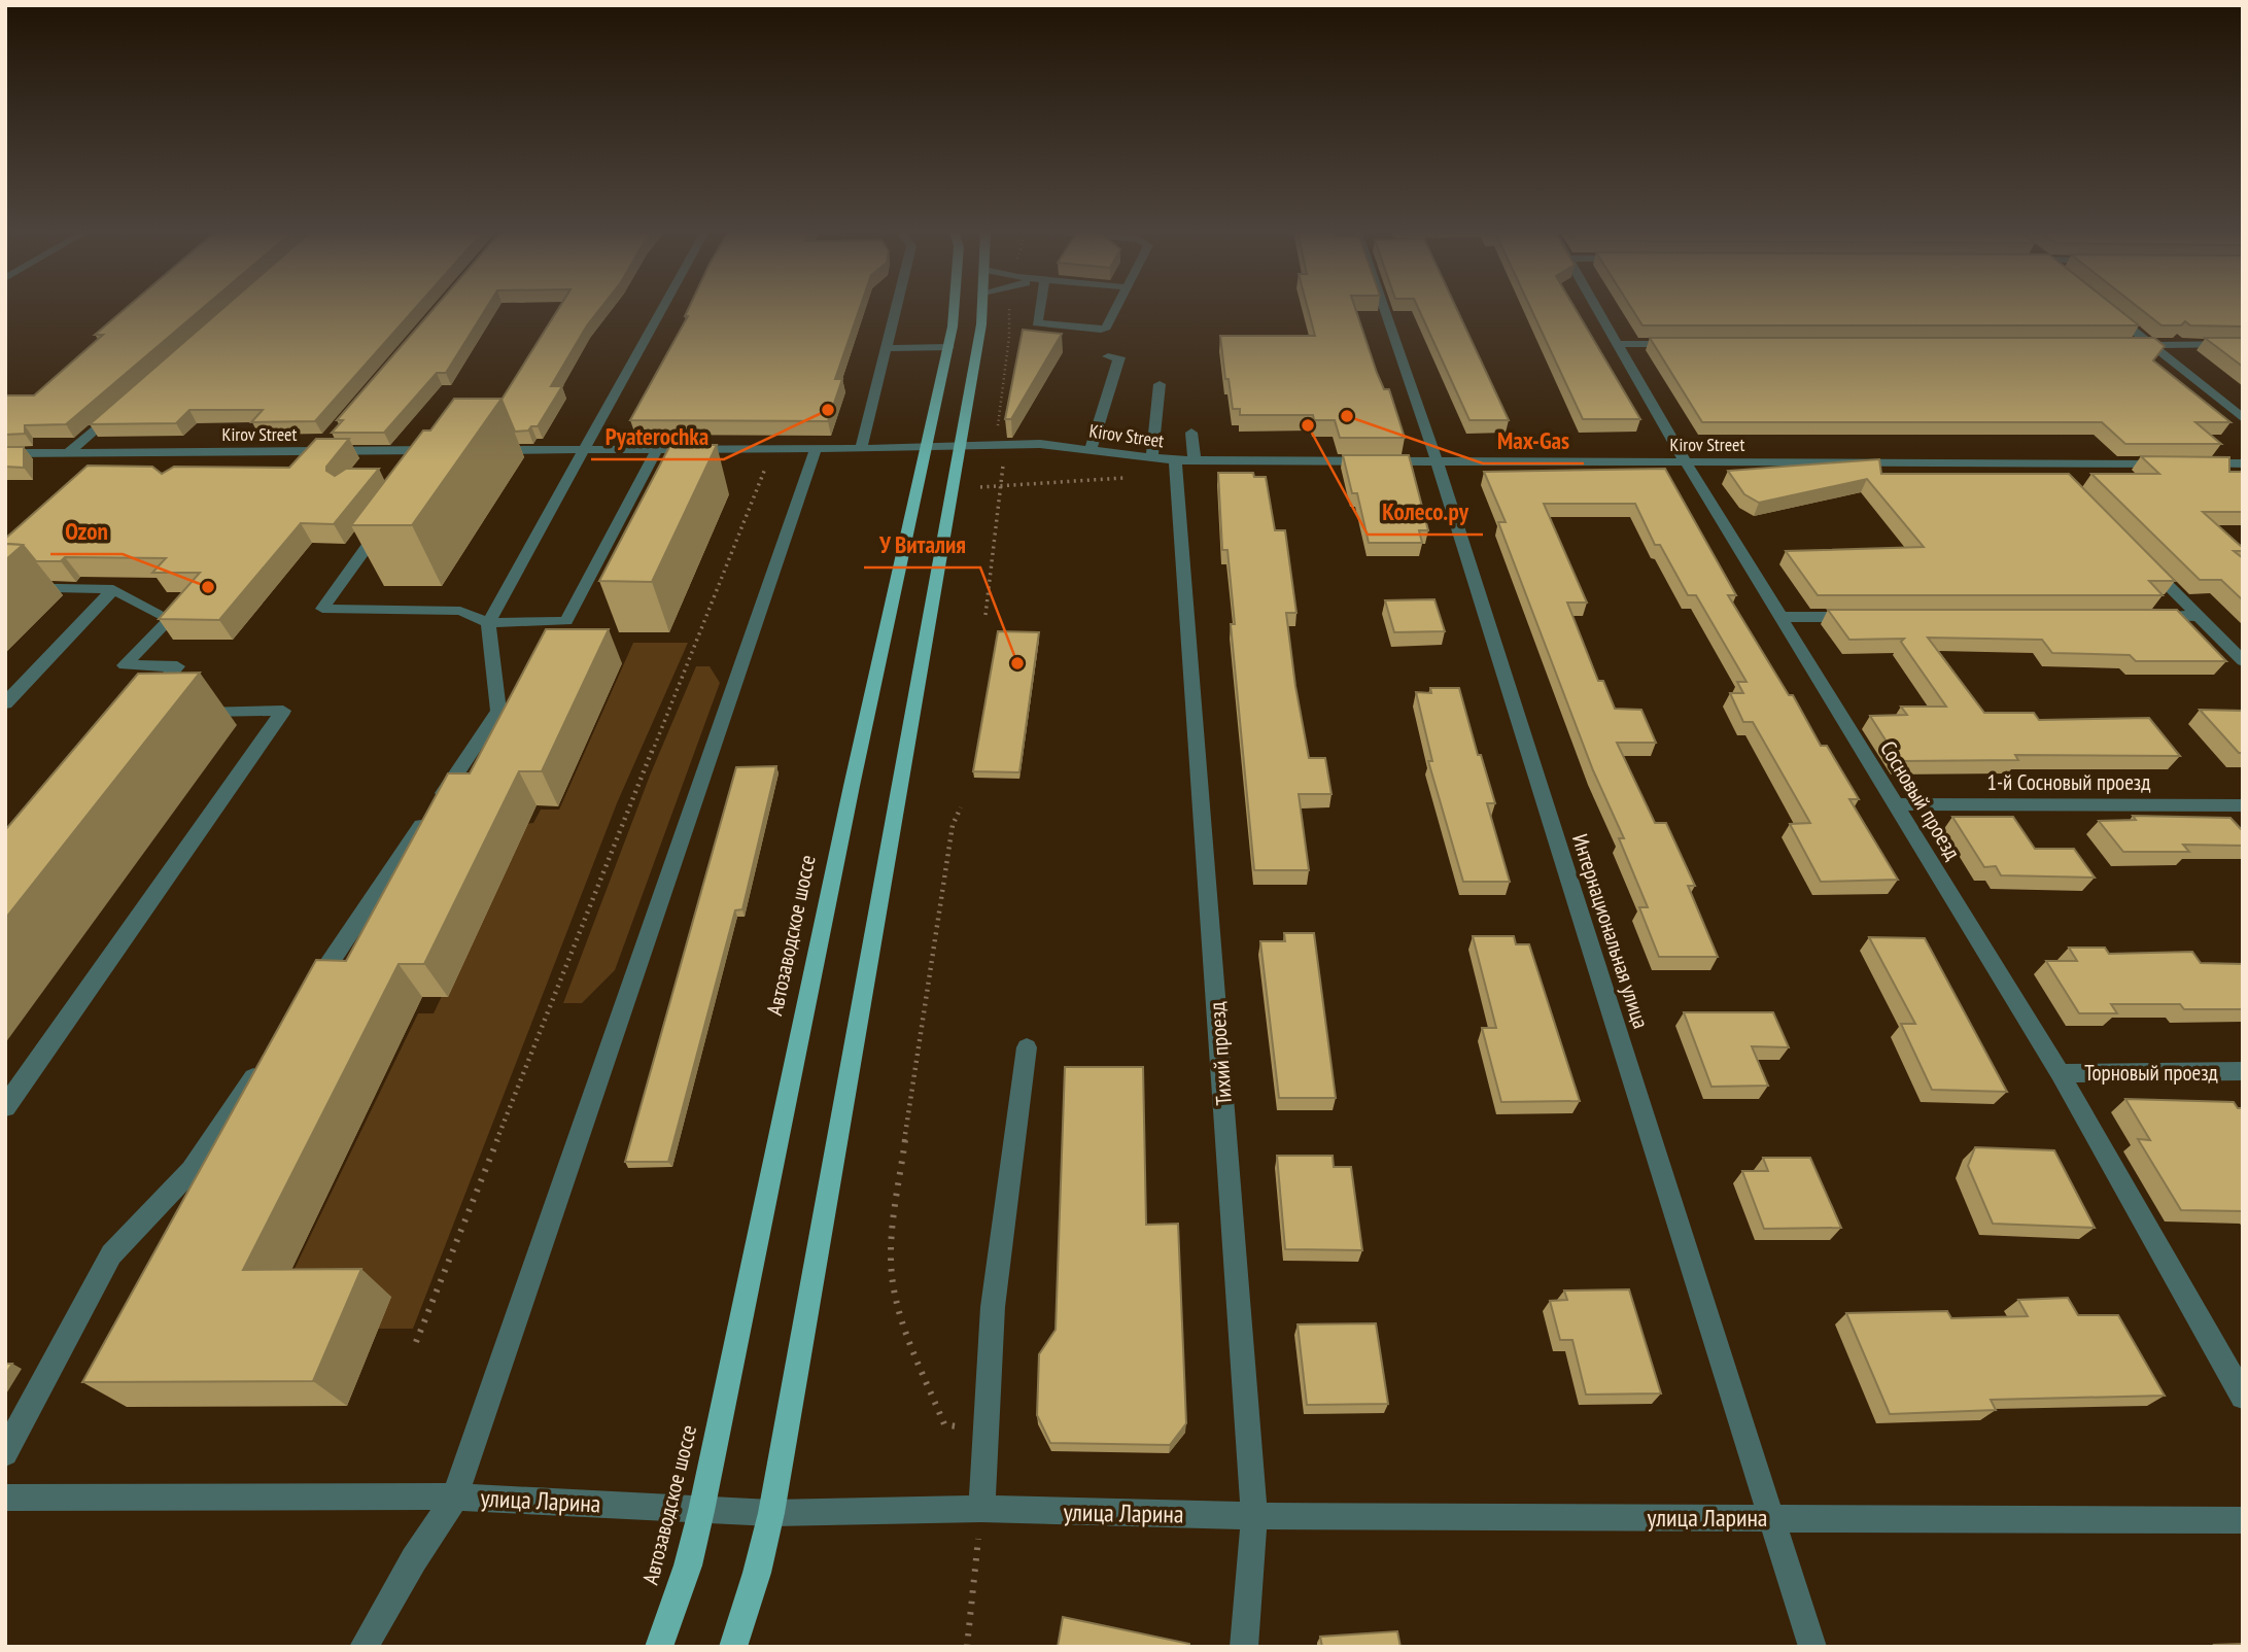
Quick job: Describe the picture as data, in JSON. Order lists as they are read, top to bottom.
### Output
{
  "streets": {
    "main road": ["Автозаводское шоссе"],
    "street": [
      "Kirov Street",
      "1-й Сосновый проезд",
      "Сосновый проезд",
      "Интернациональная улица",
      "Тихий проезд",
      "Торновый проезд",
      "улица Ларина"
    ]
  },
  "crossings": [
    ["Kirov Street", "Сосновый проезд"],
    ["Kirov Street", "Интернациональная улица"],
    ["Kirov Street", "Автозаводское шоссе"],
    ["Kirov Street", "Тихий проезд"],
    ["1-й Сосновый проезд", "Сосновый проезд"],
    ["Сосновый проезд", "Торновый проезд"],
    ["Интернациональная улица", "улица Ларина"],
    ["Автозаводское шоссе", "улица Ларина"],
    ["Тихий проезд", "улица Ларина"]
  ],
  "places": [
    "Pyaterochka",
    "Max-Gas",
    "Колесо.ру",
    "Ozon",
    "У Виталия"
  ]
}
